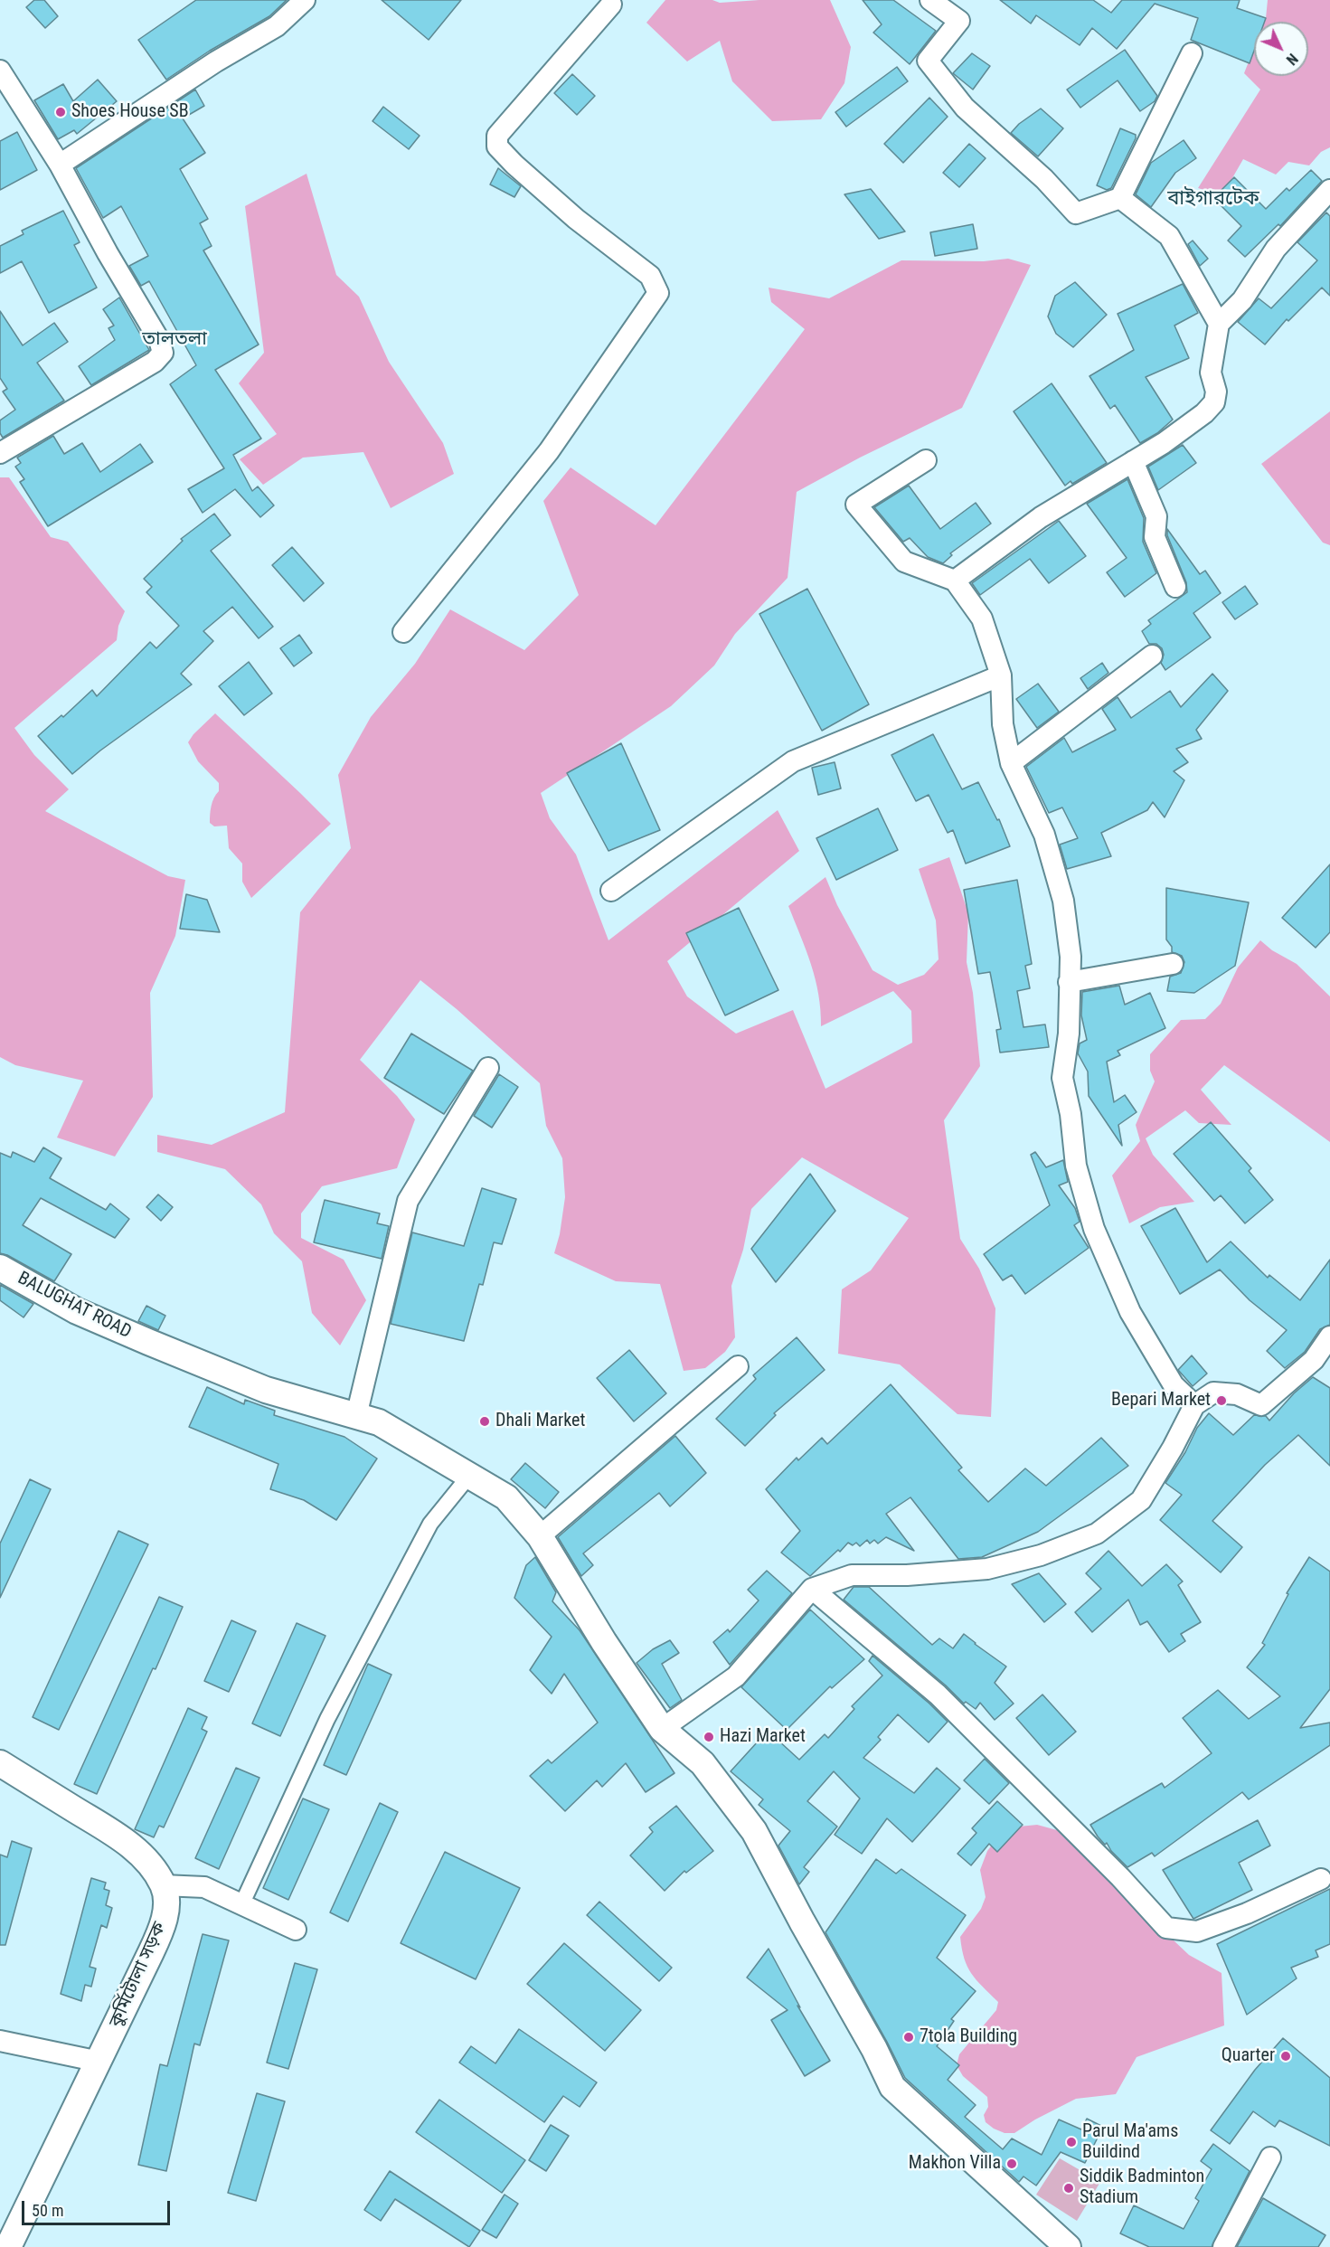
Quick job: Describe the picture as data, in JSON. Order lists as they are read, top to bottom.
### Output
{
  "streets": {
    "street": ["BALUGHAT ROAD", "কুর্মিটোলা সড়ক"]
  },
  "districts": ["বাইগারটেক", "তালতলা"],
  "places": [
    "Shoes House SB",
    "Bepari Market",
    "Dhali Market",
    "Hazi Market",
    "7tola Building",
    "Quarter",
    "Parul Ma'ams Buildind",
    "Makhon Villa",
    "Siddik Badminton Stadium"
  ],
  "scale_bar": "50 m",
  "north": "bottom right"
}
